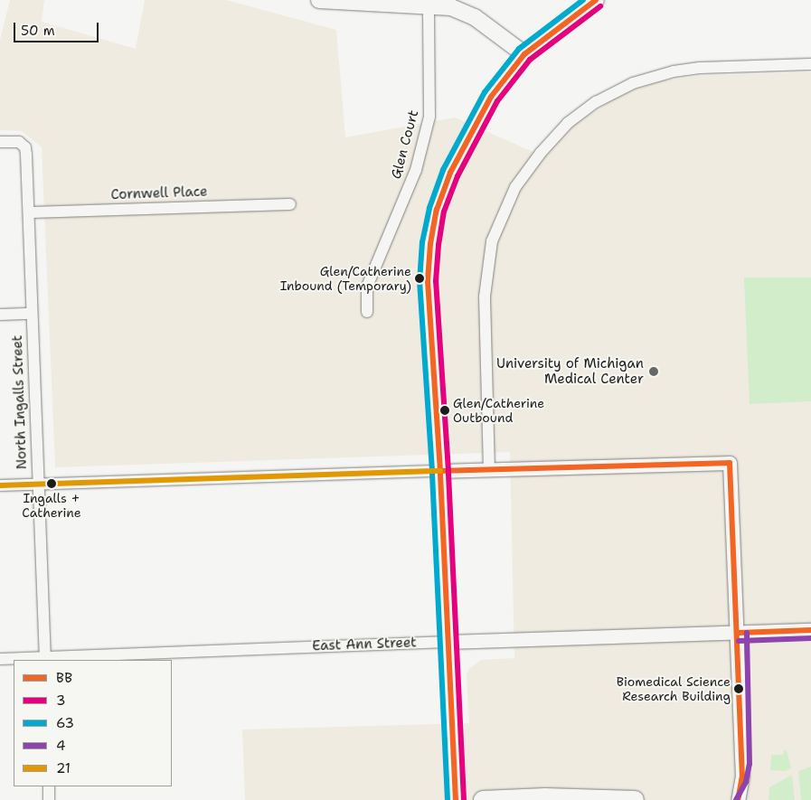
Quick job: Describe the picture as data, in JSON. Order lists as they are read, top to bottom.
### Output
{
  "streets": {
    "street": [
      "Glen Court",
      "Cornwell Place",
      "North Ingalls Street",
      "East Ann Street"
    ]
  },
  "crossings": [
    ["Cornwell Place", "North Ingalls Street"],
    ["North Ingalls Street", "East Ann Street"]
  ],
  "places": [
    "Glen/Catherine Inbound (Temporary)",
    "University of Michigan Medical Center",
    "Glen/Catherine Outbound",
    "Ingalls + Catherine",
    "Biomedical Science Research Building"
  ],
  "lines": [
    "transit line BB",
    "transit line 63",
    "transit line 3",
    "transit line 21",
    "transit line 4"
  ],
  "legend": [
    "BB",
    "3",
    "63",
    "4",
    "21"
  ],
  "scale_bar": "50 m"
}
